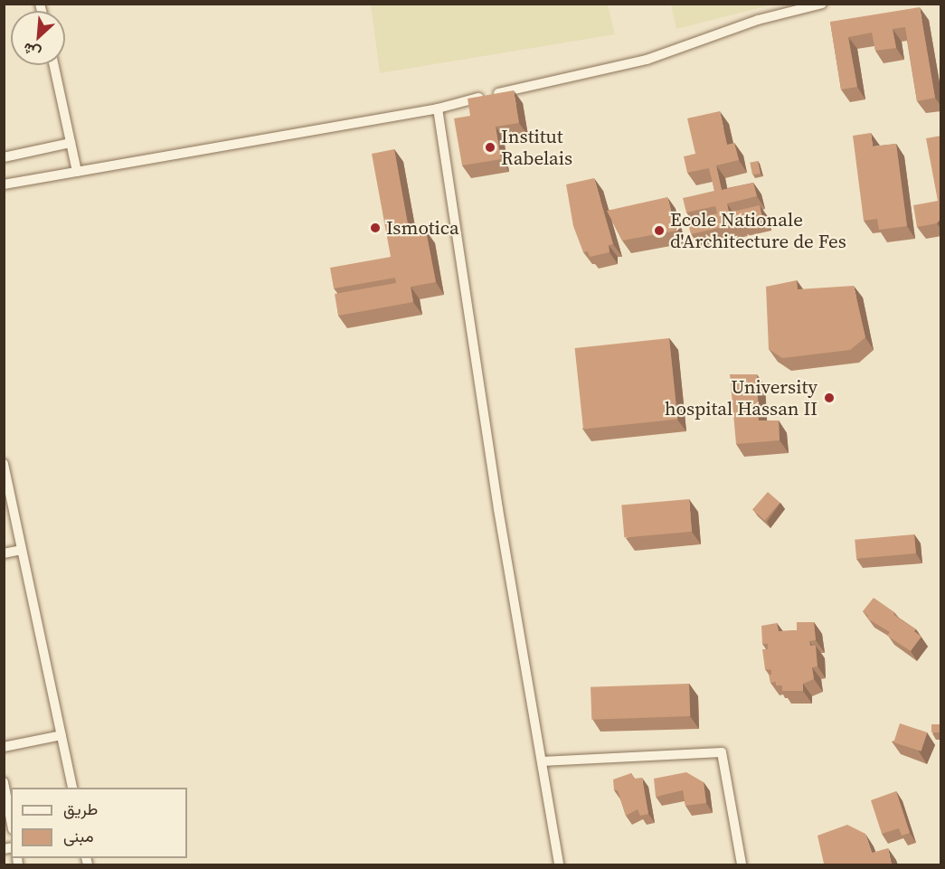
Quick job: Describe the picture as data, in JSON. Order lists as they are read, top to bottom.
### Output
{
  "places": [
    "Institut Rabelais",
    "Ismotica",
    "Ecole Nationale d'Architecture de Fes",
    "University hospital Hassan II"
  ],
  "legend": ["طريق", "مبنى"],
  "north": "bottom left"
}
